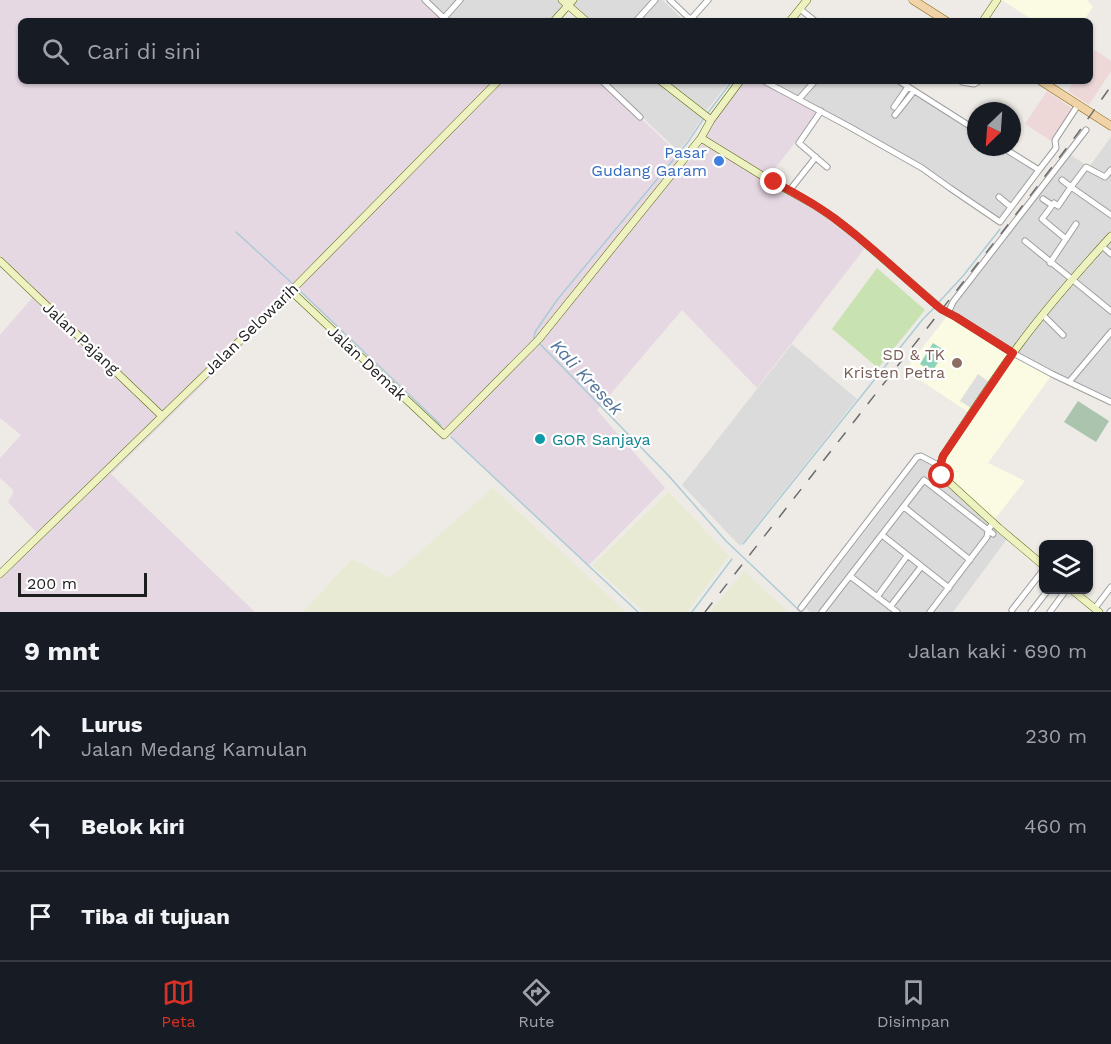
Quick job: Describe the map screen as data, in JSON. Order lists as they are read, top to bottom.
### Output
{
  "streets": {
    "main road": ["Jalan Selowarih", "Jalan Pajang", "Jalan Demak"]
  },
  "crossings": [
    ["Jalan Selowarih", "Jalan Pajang"],
    ["Jalan Selowarih", "Jalan Demak"]
  ],
  "water": ["Kali Kresek"],
  "places": ["Pasar Gudang Garam", "SD & TK Kristen Petra", "GOR Sanjaya"],
  "scale_bar": "200 m",
  "north": "bottom left",
  "page": {
    "search": "Cari di sini",
    "scale": "200 m",
    "heading": ["9 mnt", "Jalan kaki · 690 m"],
    "list": [
      ["Lurus", "Jalan Medang Kamulan", "230 m"],
      ["Belok kiri", "460 m"],
      "Tiba di tujuan"
    ],
    "nav": ["Peta", "Rute", "Disimpan"]
  }
}
